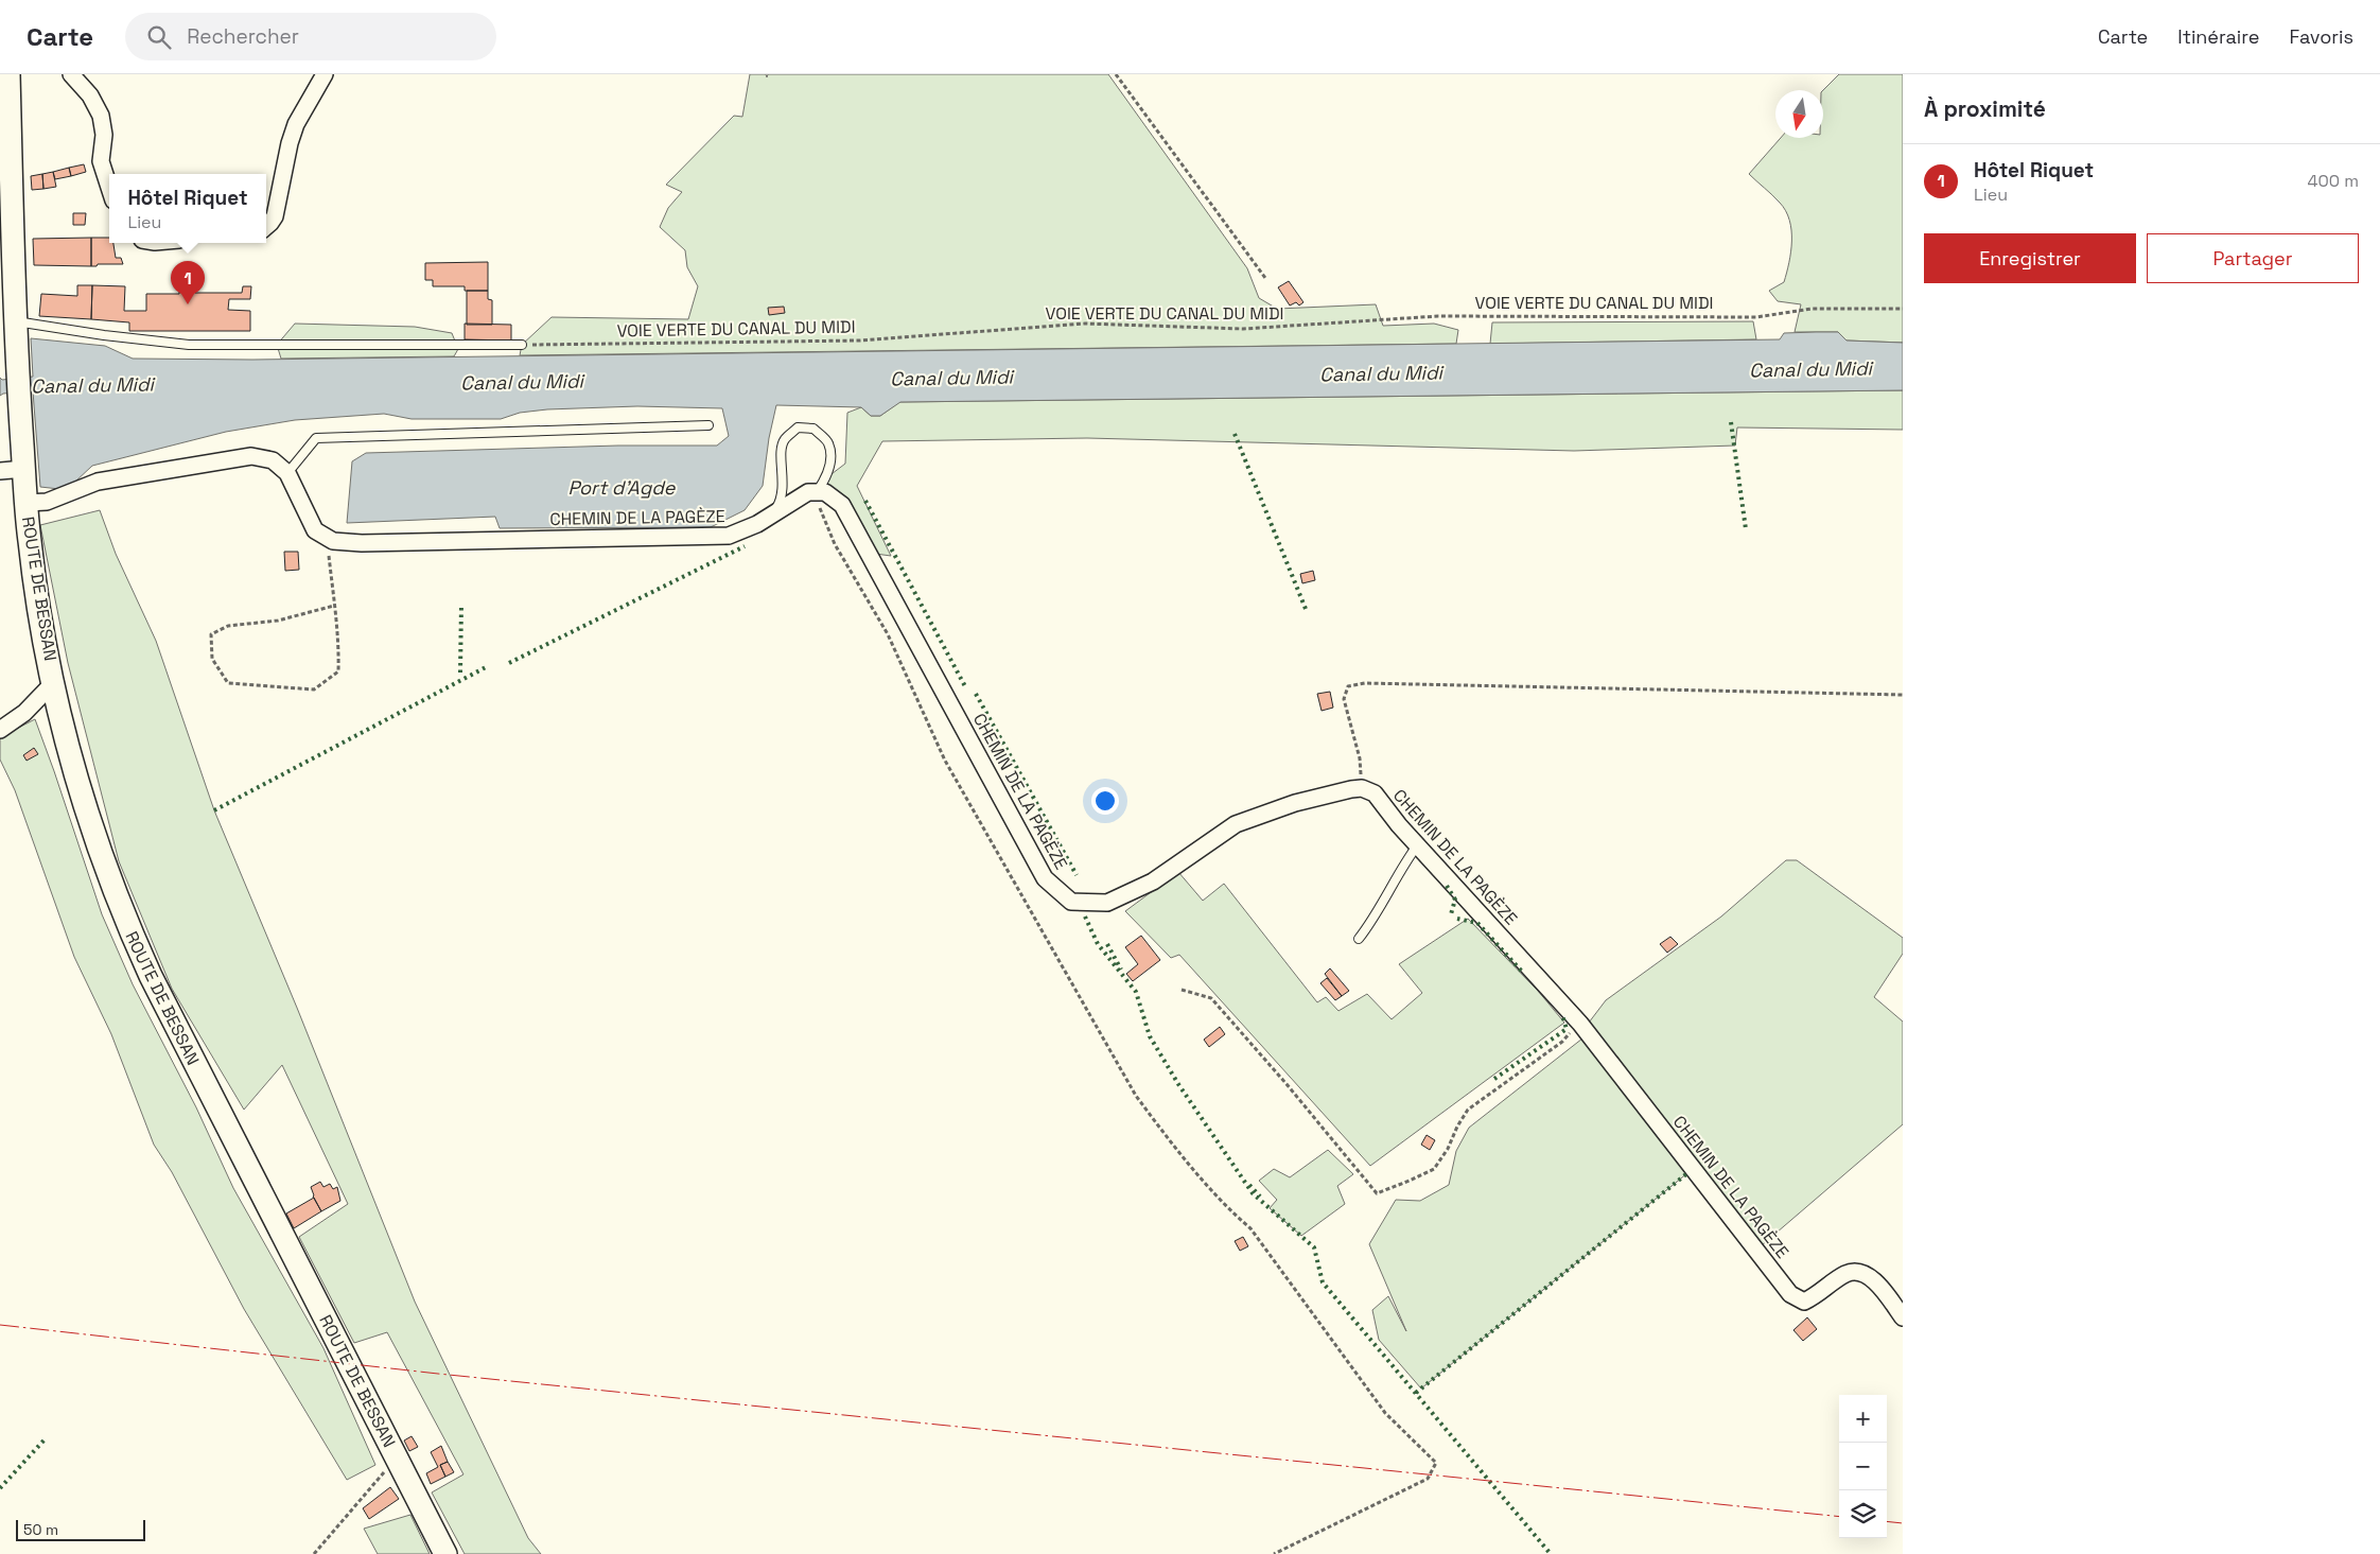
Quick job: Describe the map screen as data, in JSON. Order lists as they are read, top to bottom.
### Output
{
  "streets": {
    "main road": ["ROUTE DE BESSAN"],
    "street": ["CHEMIN DE LA PAGÈZE"],
    "path": ["VOIE VERTE DU CANAL DU MIDI"]
  },
  "water": ["Canal du Midi", "Port d'Agde"],
  "scale_bar": "50 m",
  "north": "bottom",
  "page": {
    "header": "Carte",
    "search": "Rechercher",
    "nav": ["Carte", "Itinéraire", "Favoris"],
    "heading": "À proximité",
    "list": [
      {
        "mark": "1",
        "name": "Hôtel Riquet",
        "note": "Lieu",
        "value": "400 m"
      }
    ],
    "popup": ["Hôtel Riquet", "Lieu"],
    "buttons": ["Enregistrer", "Partager"],
    "pins": "1",
    "map_buttons": ["+", "−"],
    "scale": "50 m"
  }
}
